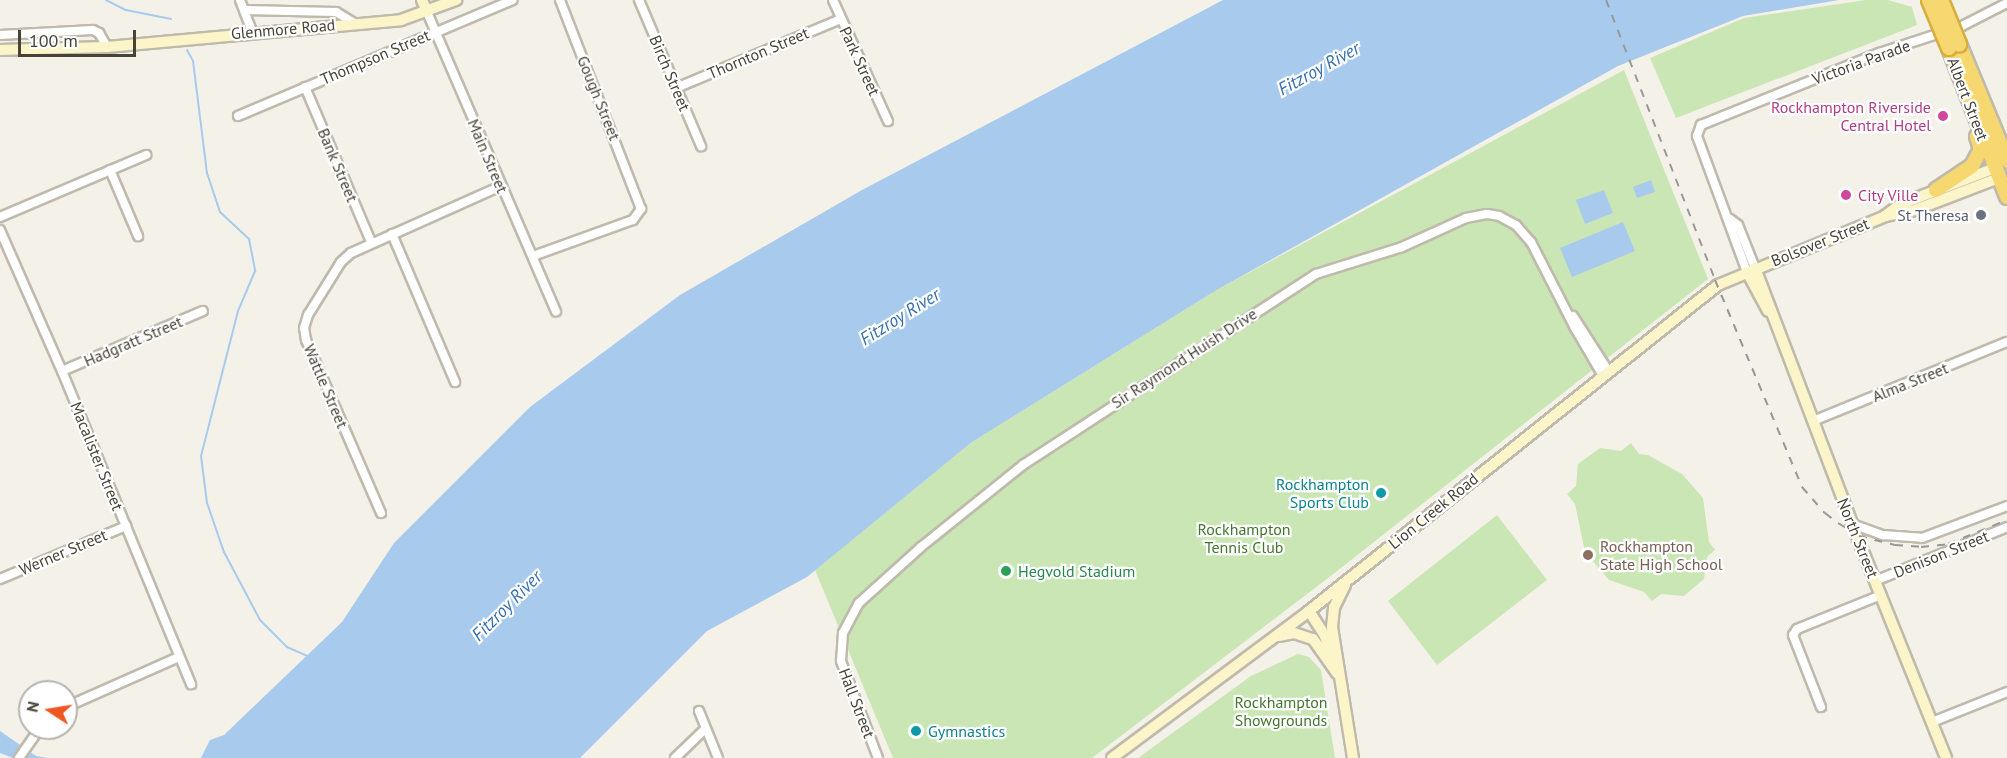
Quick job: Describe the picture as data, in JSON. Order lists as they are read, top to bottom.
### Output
{
  "streets": {
    "highway": ["Albert Street"],
    "street": [
      "Glenmore Road",
      "Thornton Street",
      "Thompson Street",
      "Park Street",
      "Victoria Parade",
      "Birch Street",
      "Gough Street",
      "Main Street",
      "Bank Street",
      "Bolsover Street",
      "Hadgratt Street",
      "Sir Raymond Huish Drive",
      "Alma Street",
      "Wattle Street",
      "Macalister Street",
      "Lion Creek Road",
      "North Street",
      "Werner Street",
      "Denison Street",
      "Hall Street"
    ]
  },
  "crossings": [
    ["Glenmore Road", "Main Street"],
    ["Thornton Street", "Park Street"],
    ["Thornton Street", "Birch Street"],
    ["Thompson Street", "Main Street"],
    ["Thompson Street", "Bank Street"],
    ["Victoria Parade", "North Street"],
    ["Gough Street", "Main Street"],
    ["Albert Street", "Bolsover Street"],
    ["Bank Street", "Wattle Street"],
    ["Bolsover Street", "Lion Creek Road"],
    ["Bolsover Street", "North Street"],
    ["Hadgratt Street", "Macalister Street"],
    ["Sir Raymond Huish Drive", "Lion Creek Road"],
    ["Sir Raymond Huish Drive", "Hall Street"],
    ["Alma Street", "North Street"],
    ["Macalister Street", "Werner Street"],
    ["Lion Creek Road", "North Street"],
    ["North Street", "Denison Street"]
  ],
  "water": ["Fitzroy River"],
  "parks": ["Rockhampton Tennis Club", "Rockhampton Showgrounds"],
  "places": [
    "Rockhampton Riverside Central Hotel",
    "City Ville",
    "St Theresa",
    "Rockhampton Sports Club",
    "Rockhampton State High School",
    "Hegvold Stadium",
    "Gymnastics"
  ],
  "scale_bar": "100 m",
  "north": "left"
}
